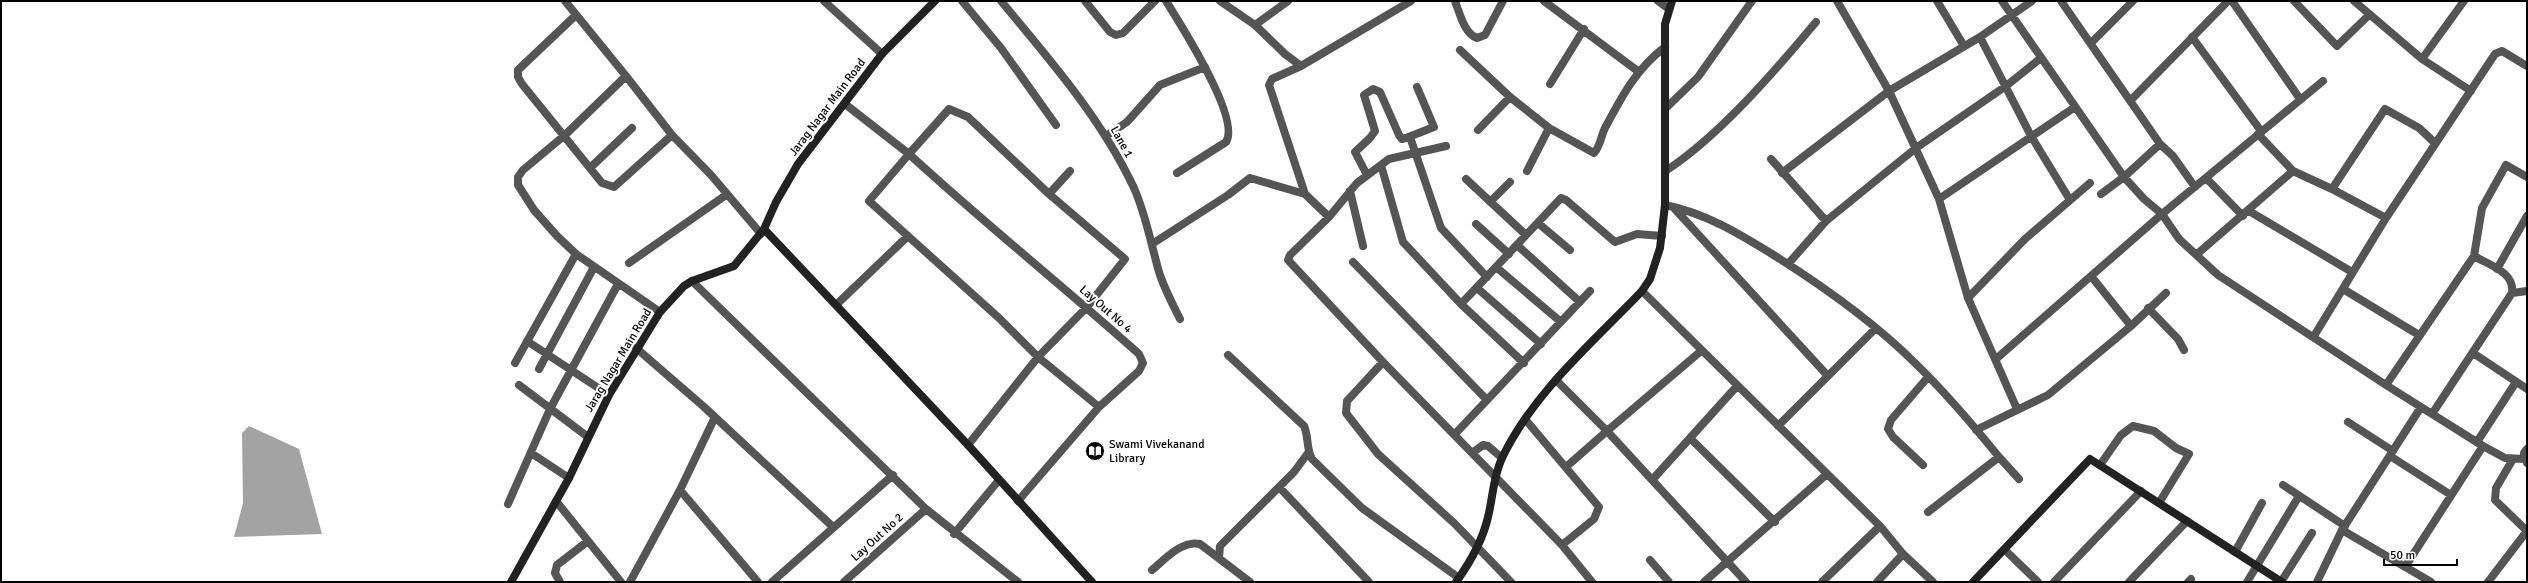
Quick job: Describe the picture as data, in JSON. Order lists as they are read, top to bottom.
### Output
{
  "streets": {
    "main road": ["Jarag Nagar Main Road"],
    "street": ["Lane 1", "Lay Out No 4", "Lay Out No 2"]
  },
  "crossings": [
    ["Jarag Nagar Main Road", "Lay Out No 4"]
  ],
  "places": {
    "library": ["Swami Vivekanand Library"]
  },
  "scale_bar": "50 m"
}
